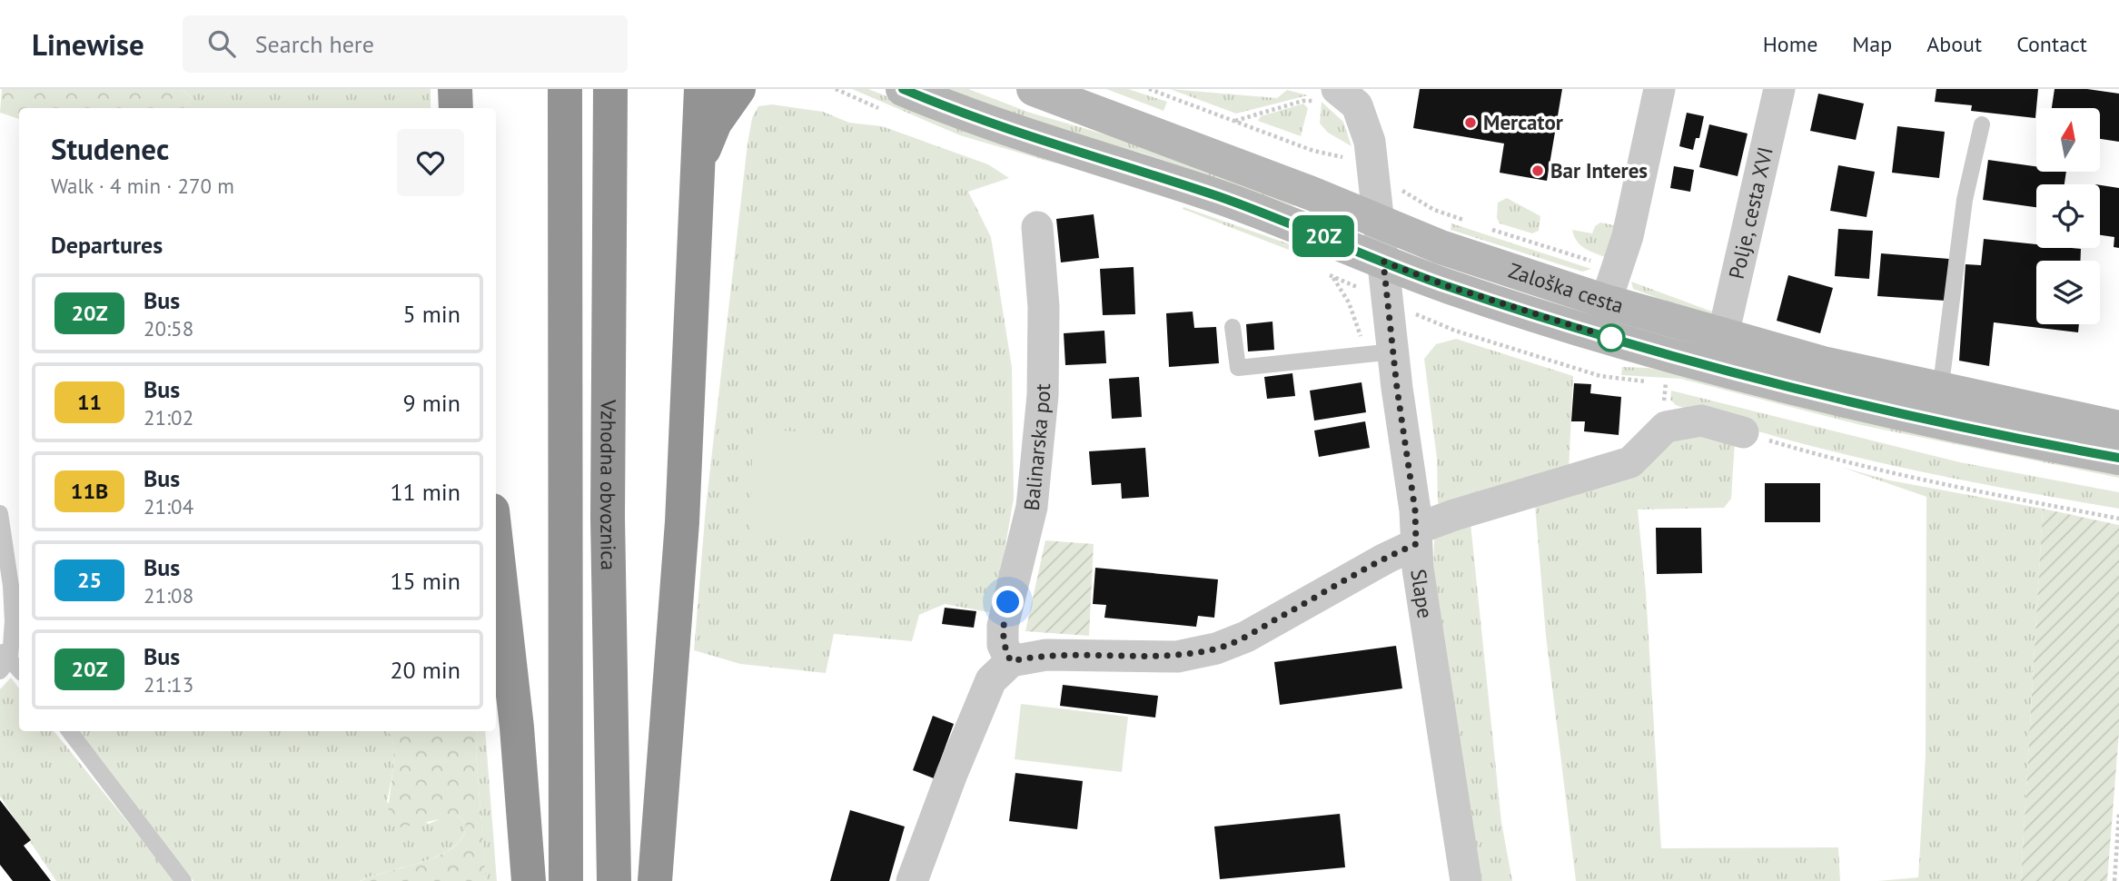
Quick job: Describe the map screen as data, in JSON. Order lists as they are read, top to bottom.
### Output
{
  "streets": {
    "highway": ["Vzhodna obvoznica"],
    "main road": ["Zaloška cesta"],
    "street": ["Polje, cesta XVI", "Balinarska pot", "Slape"]
  },
  "crossings": [
    ["Polje, cesta XVI", "Zaloška cesta"],
    ["Zaloška cesta", "Slape"]
  ],
  "places": ["Mercator", "Bar Interes"],
  "lines": ["bus line 20Z"],
  "north": "top",
  "page": {
    "header": "Linewise",
    "search": "Search here",
    "nav": [
      "Home",
      "Map",
      "About",
      "Contact"
    ],
    "on_map": "20Z",
    "heading": [
      ["Studenec", "Walk · 4 min · 270 m"],
      "Departures"
    ],
    "list": [
      {
        "mark": "20Z",
        "name": "Bus",
        "note": "20:58",
        "value": "5 min"
      },
      {
        "mark": "11",
        "name": "Bus",
        "note": "21:02",
        "value": "9 min"
      },
      {
        "mark": "11B",
        "name": "Bus",
        "note": "21:04",
        "value": "11 min"
      },
      {
        "mark": "25",
        "name": "Bus",
        "note": "21:08",
        "value": "15 min"
      },
      {
        "mark": "20Z",
        "name": "Bus",
        "note": "21:13",
        "value": "20 min"
      }
    ]
  }
}
